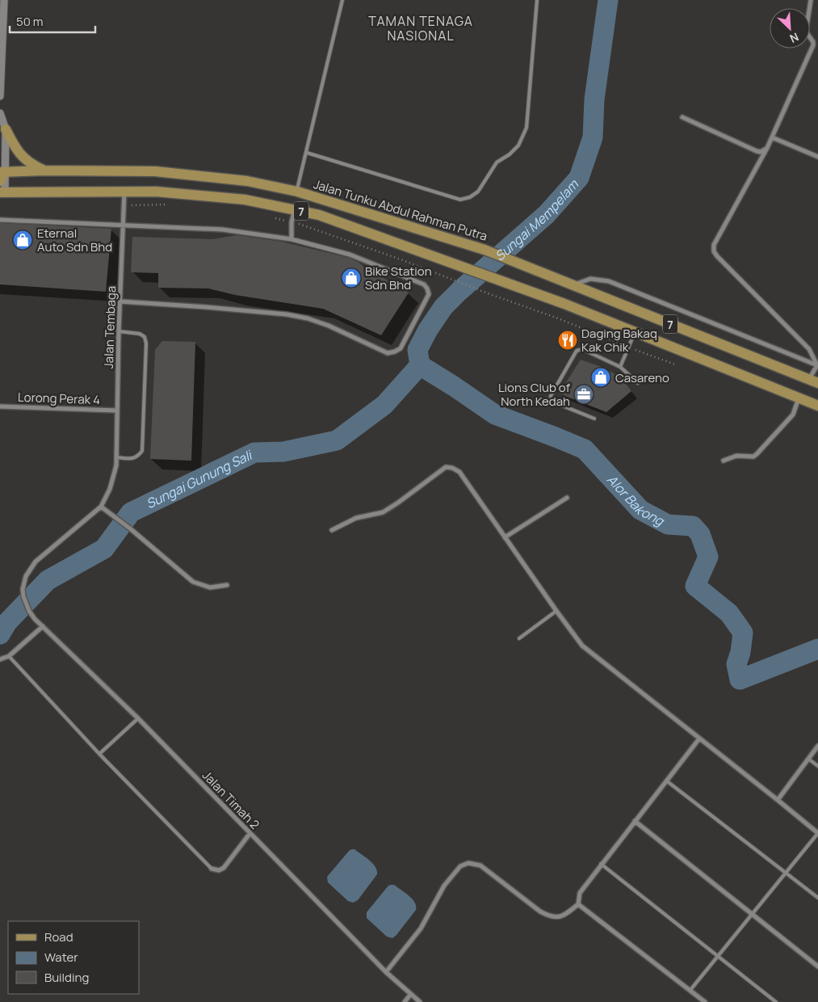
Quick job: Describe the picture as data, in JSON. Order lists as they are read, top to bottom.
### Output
{
  "streets": {
    "main road": ["Jalan Tunku Abdul Rahman Putra", "7"],
    "street": ["Jalan Tembaga", "Lorong Perak 4", "Jalan Timah 2"]
  },
  "crossings": [
    ["7", "Jalan Tembaga"],
    ["Jalan Tembaga", "Lorong Perak 4"],
    ["Jalan Tembaga", "Jalan Timah 2"]
  ],
  "districts": ["TAMAN TENAGA NASIONAL"],
  "water": ["Sungai Mempelam", "Sungai Gunung Sali", "Alor Bakong"],
  "places": {
    "shop": ["Eternal Auto Sdn Bhd", "Bike Station Sdn Bhd", "Casareno"],
    "restaurant": ["Daging Bakaq Kak Chik"],
    "office": ["Lions Club of North Kedah"]
  },
  "legend": ["Road", "Water", "Building"],
  "scale_bar": "50 m",
  "north": "bottom right"
}
